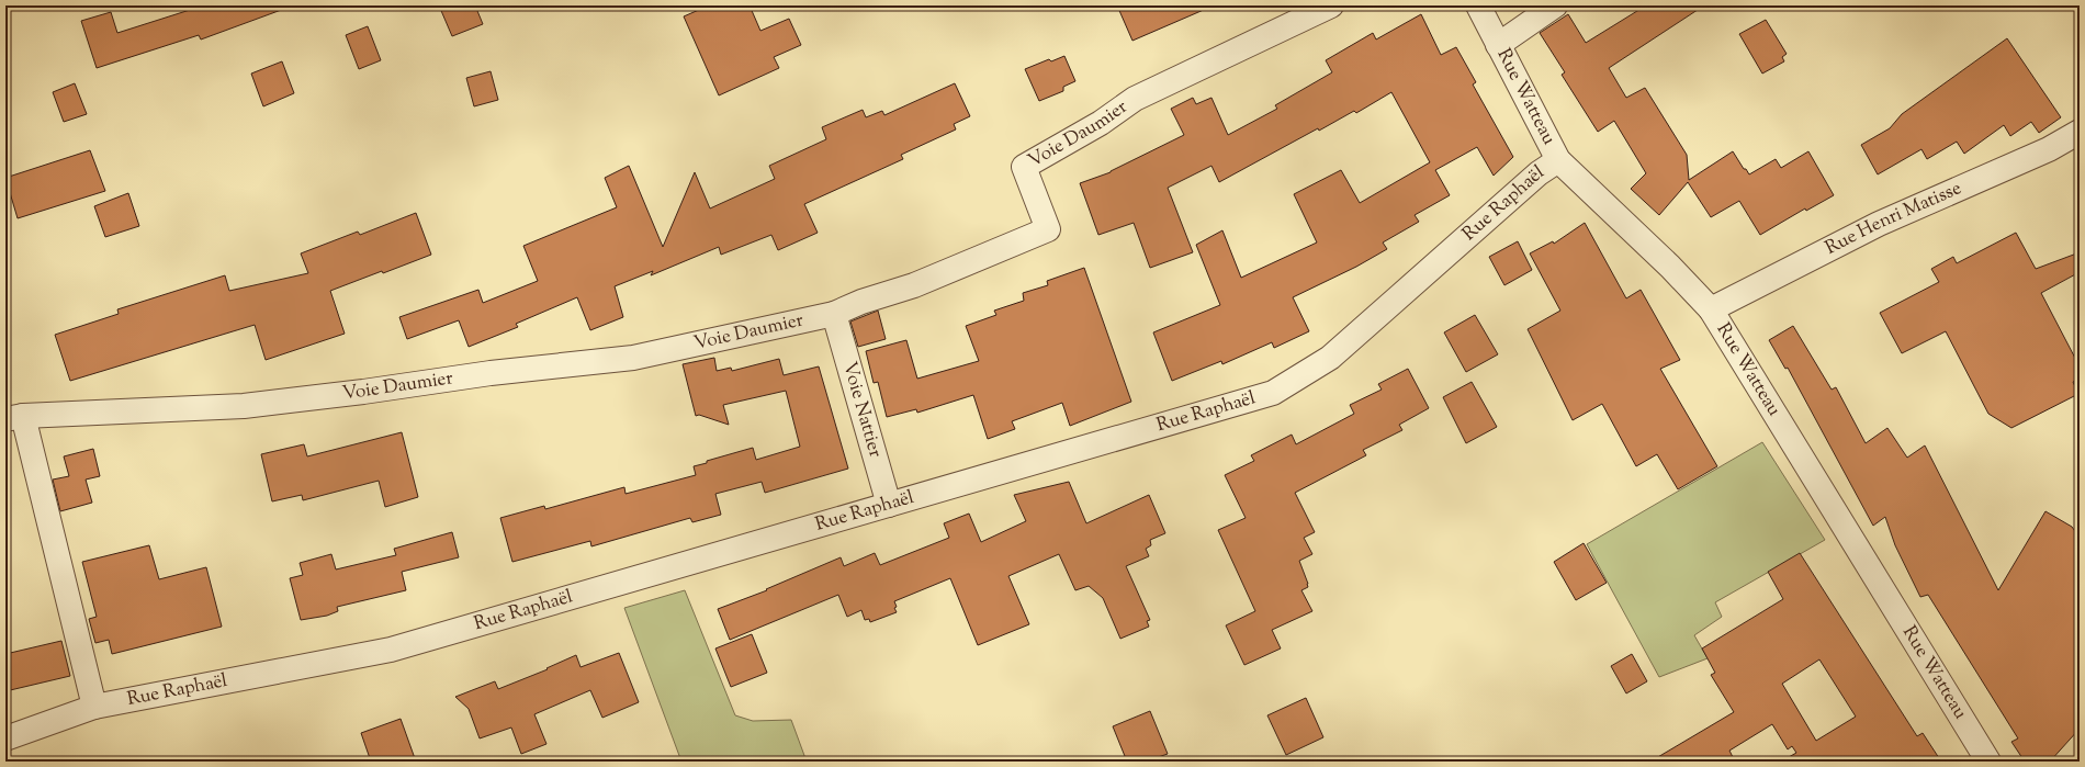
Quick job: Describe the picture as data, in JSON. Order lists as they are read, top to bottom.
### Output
{
  "streets": {
    "street": [
      "Rue Watteau",
      "Voie Daumier",
      "Rue Raphaël",
      "Rue Henri Matisse",
      "Voie Nattier"
    ]
  },
  "crossings": [
    ["Rue Watteau", "Rue Raphaël"],
    ["Rue Watteau", "Rue Henri Matisse"],
    ["Voie Daumier", "Voie Nattier"],
    ["Rue Raphaël", "Voie Nattier"]
  ]
}
